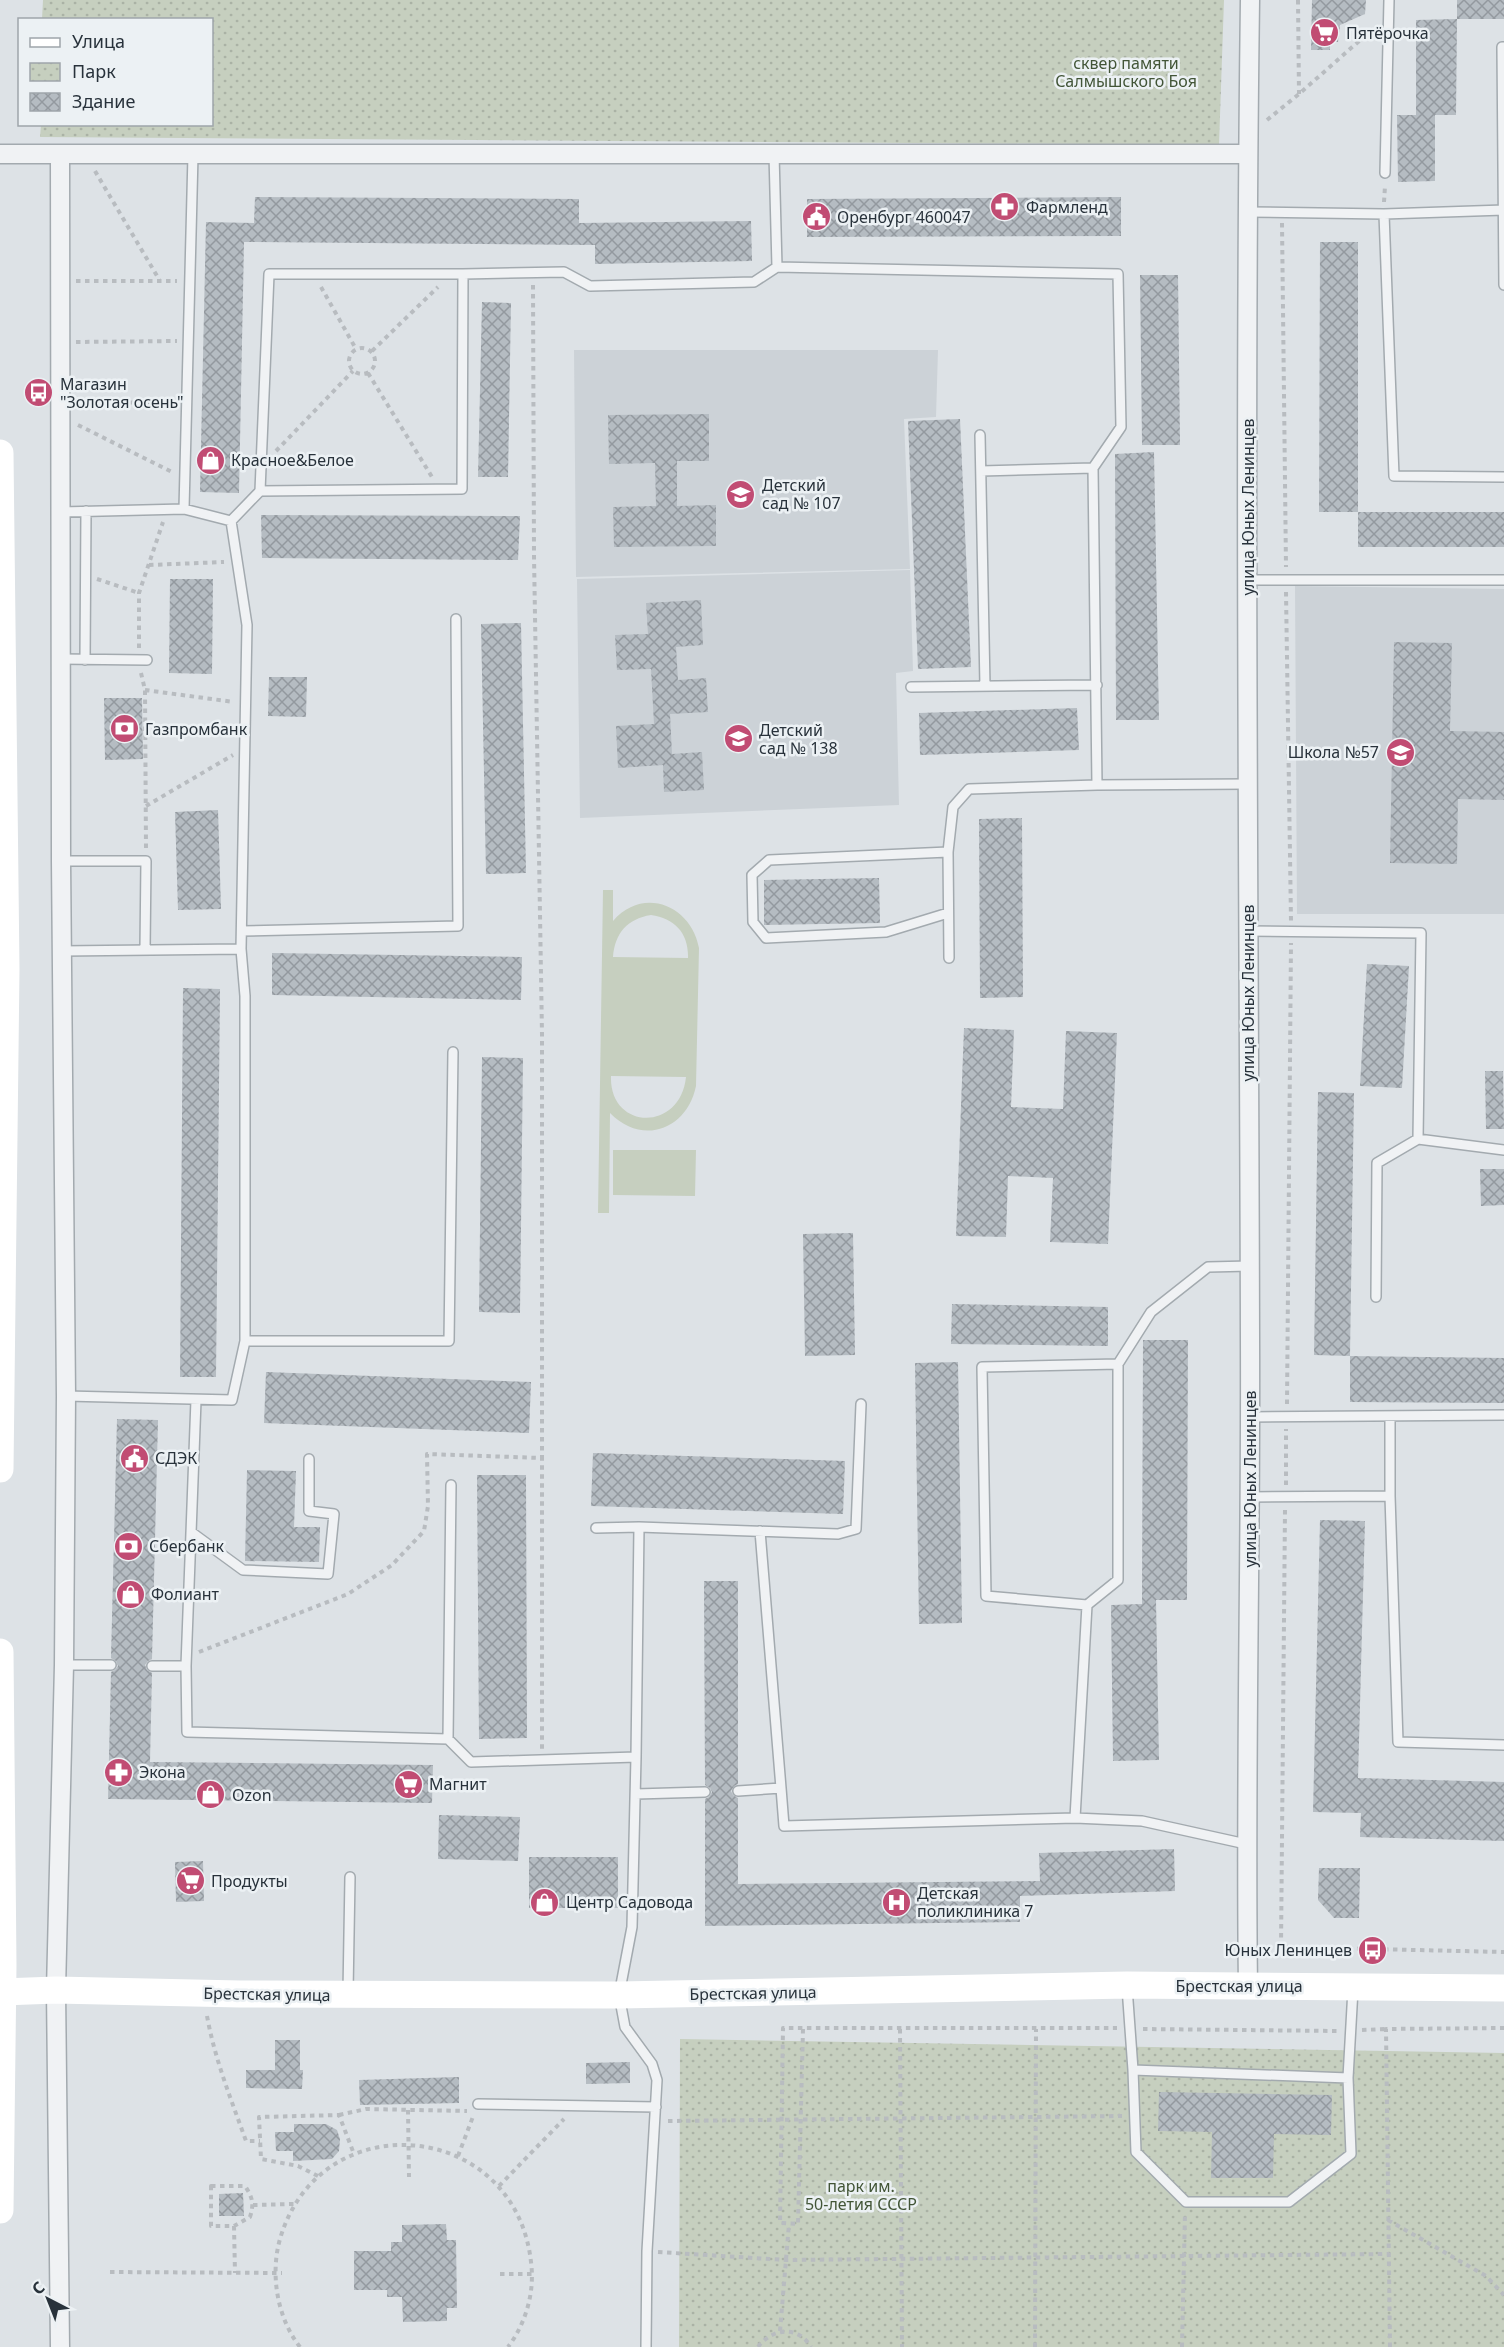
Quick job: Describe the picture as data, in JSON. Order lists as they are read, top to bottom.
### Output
{
  "streets": {
    "main road": ["Брестская улица"],
    "street": ["улица Юных Ленинцев"]
  },
  "crossings": [
    ["улица Юных Ленинцев", "Брестская улица"]
  ],
  "parks": ["сквер памяти Салмышского Боя", "парк им. 50-летия СССР"],
  "places": {
    "supermarket": ["Пятёрочка", "Магнит", "Продукты"],
    "pharmacy": ["Фармленд", "Экона"],
    "public building": ["Оренбург 460047", "СДЭК"],
    "bus stop": ["Магазин \"Золотая осень\"", "Юных Ленинцев"],
    "shop": [
      "Красное&Белое",
      "Фолиант",
      "Ozon",
      "Центр Садовода"
    ],
    "school or university": ["Детский сад № 107", "Детский сад № 138", "Школа №57"],
    "bank": ["Газпромбанк", "Сбербанк"],
    "hospital": ["Детская поликлиника 7"]
  },
  "legend": ["Улица", "Парк", "Здание"],
  "north": "top left"
}
